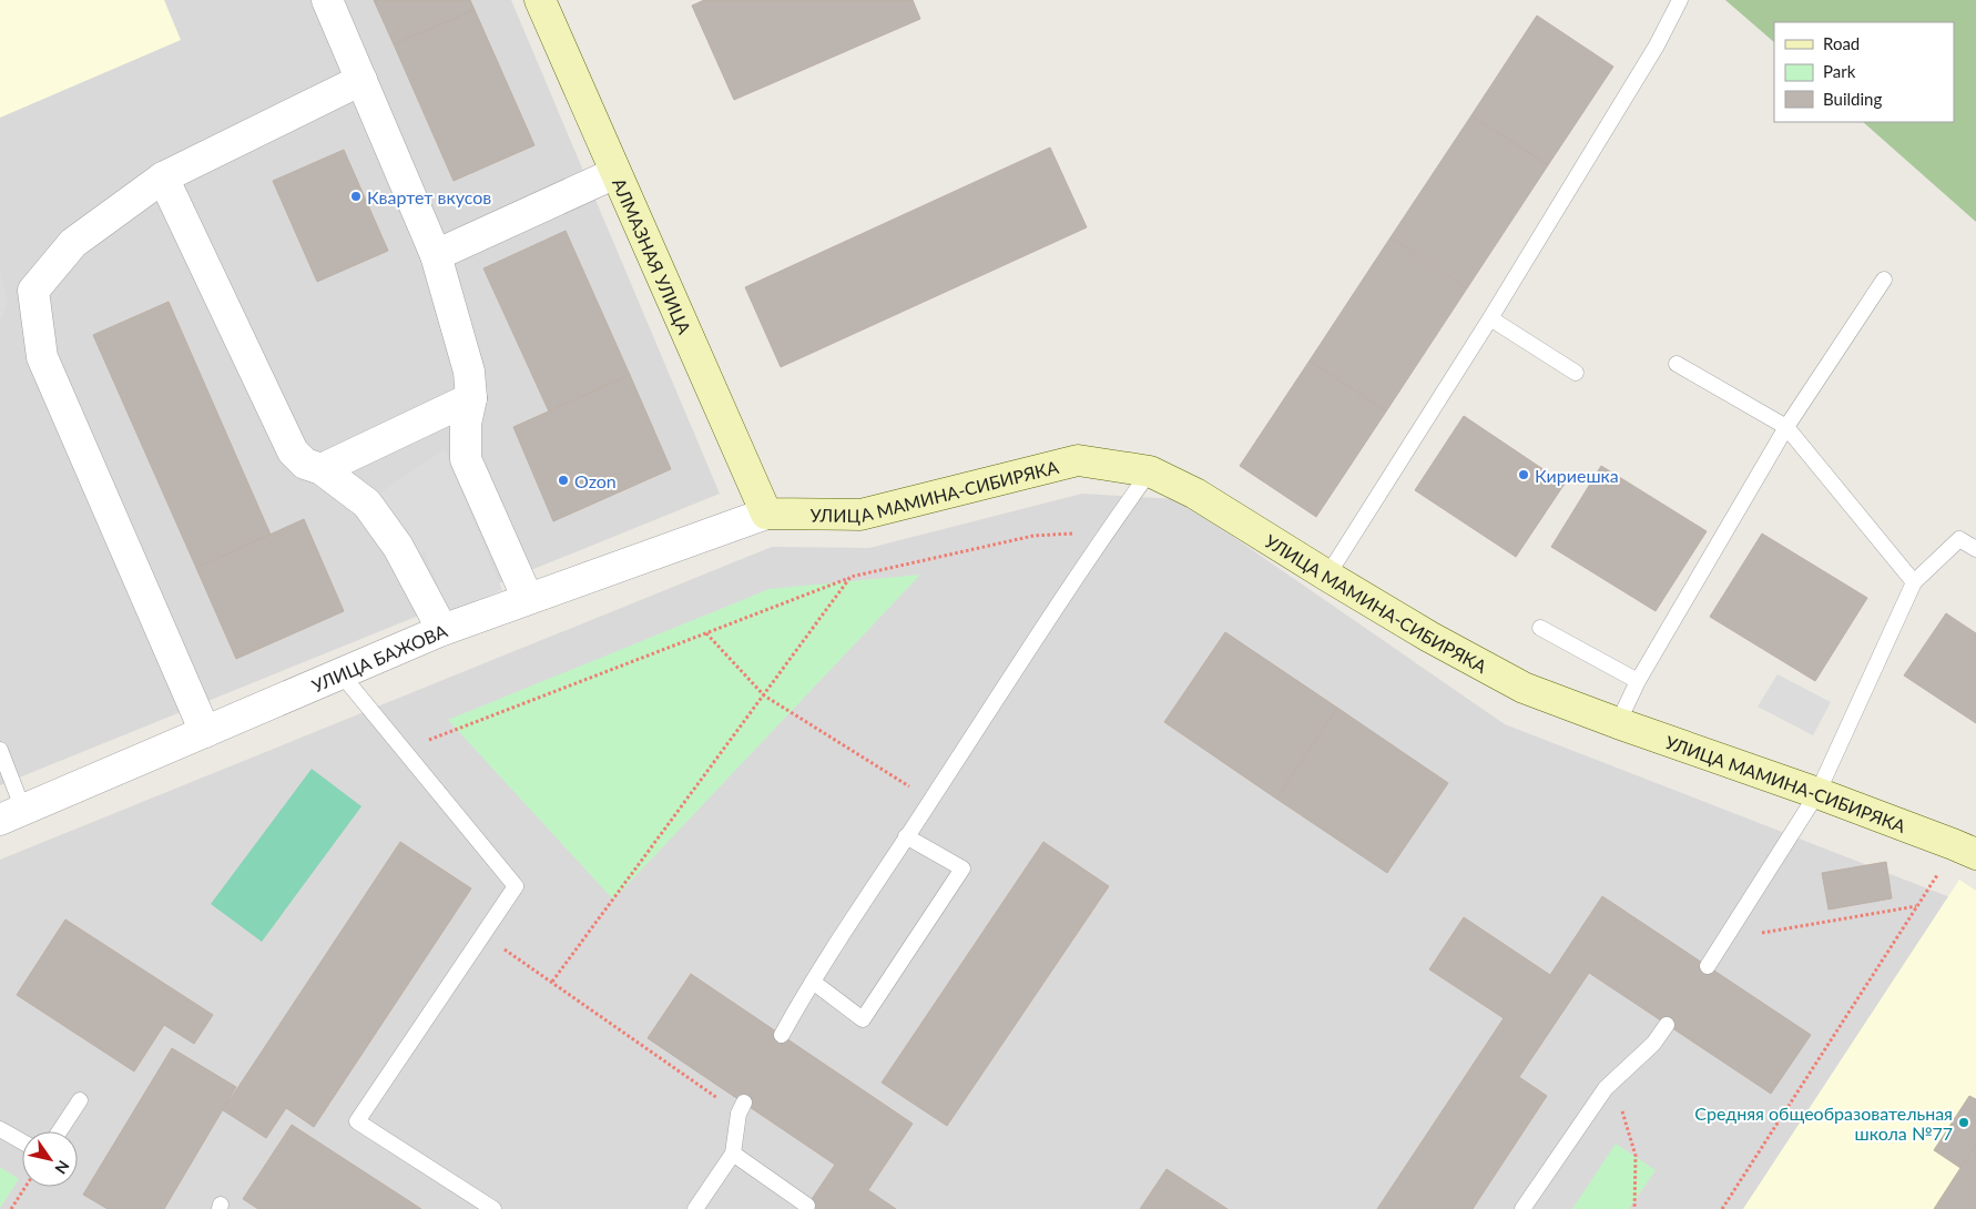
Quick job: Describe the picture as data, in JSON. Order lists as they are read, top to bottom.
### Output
{
  "streets": {
    "street": ["АЛМАЗНАЯ УЛИЦА", "УЛИЦА МАМИНА-СИБИРЯКА", "УЛИЦА БАЖОВА"]
  },
  "crossings": [
    ["АЛМАЗНАЯ УЛИЦА", "УЛИЦА МАМИНА-СИБИРЯКА"],
    ["АЛМАЗНАЯ УЛИЦА", "УЛИЦА БАЖОВА"],
    ["УЛИЦА МАМИНА-СИБИРЯКА", "УЛИЦА БАЖОВА"]
  ],
  "places": [
    "Квартет вкусов",
    "Кириешка",
    "Ozon",
    "Средняя общеобразовательная школа №77"
  ],
  "legend": ["Road", "Park", "Building"],
  "north": "bottom right"
}
